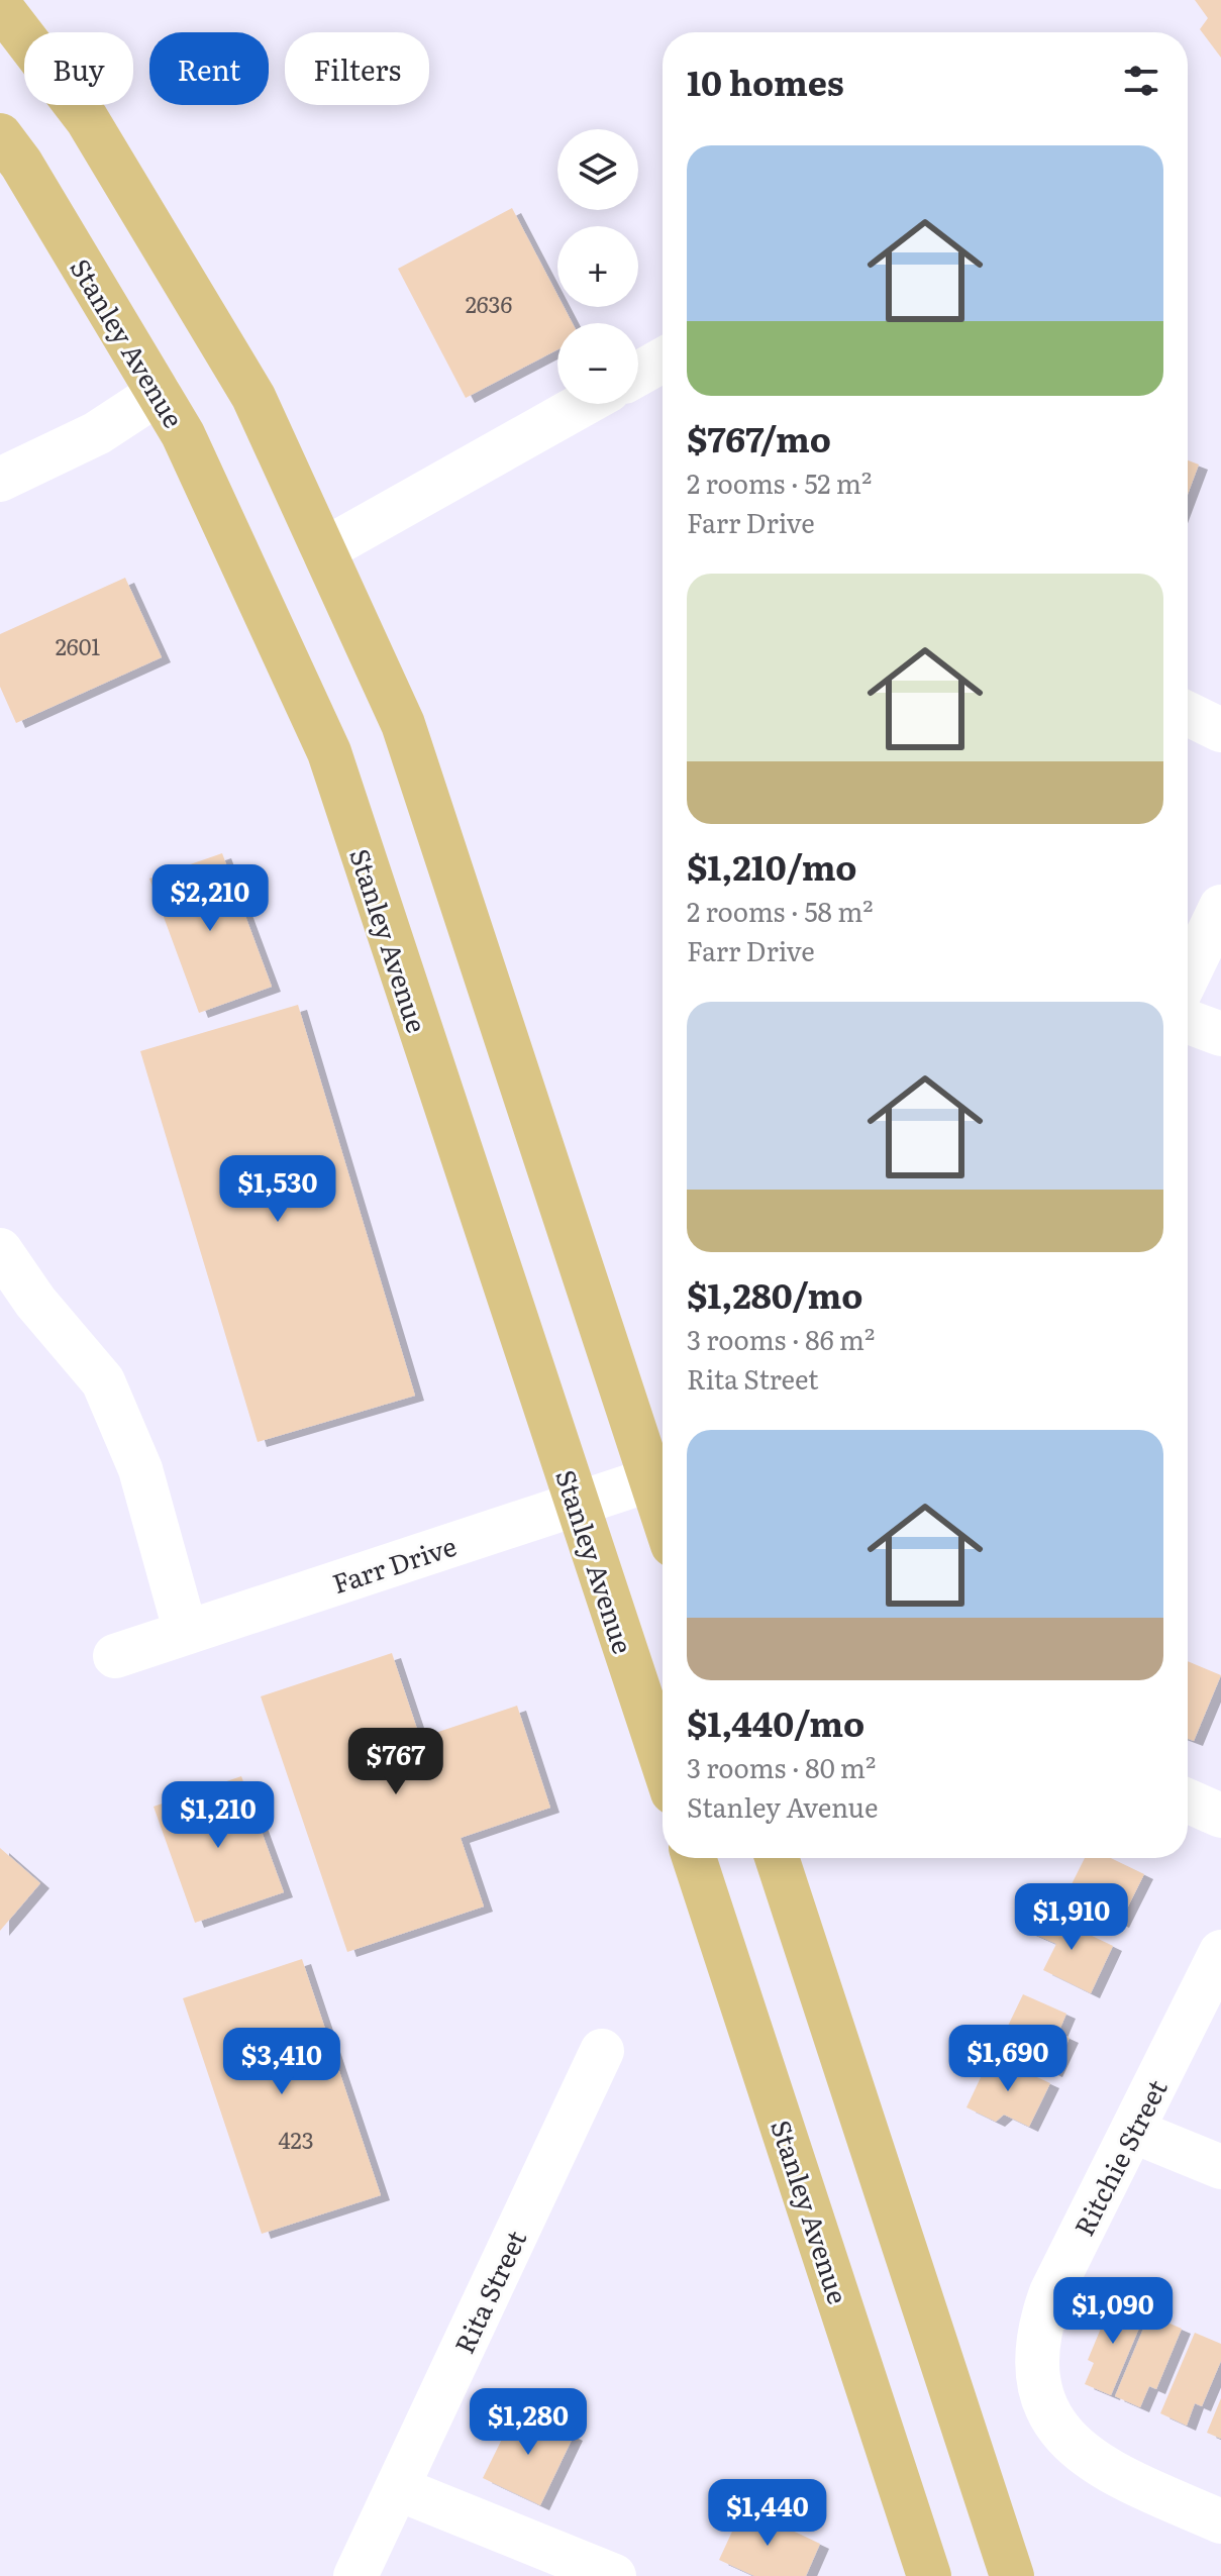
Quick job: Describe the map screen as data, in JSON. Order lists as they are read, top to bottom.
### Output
{
  "streets": {
    "main road": ["Stanley Avenue"],
    "street": ["Farr Drive", "Ritchie Street", "Rita Street"]
  },
  "crossings": [
    ["Stanley Avenue", "Farr Drive"]
  ],
  "house_numbers": ["2636", "2601", "423"],
  "page": {
    "chip": ["Buy", "Rent", "Filters"],
    "heading": "10 homes",
    "map_buttons": ["+", "−"],
    "list": [
      {
        "name": "$767/mo",
        "note": "2 rooms · 52 m² · Farr Drive"
      },
      {
        "name": "$1,210/mo",
        "note": "2 rooms · 58 m² · Farr Drive"
      },
      {
        "name": "$1,280/mo",
        "note": "3 rooms · 86 m² · Rita Street"
      },
      {
        "name": "$1,440/mo",
        "note": "3 rooms · 80 m² · Stanley Avenue"
      }
    ],
    "price": [
      "$2,210",
      "$1,530",
      "$767",
      "$1,210",
      "$1,910",
      "$1,690",
      "$3,410",
      "$1,090",
      "$1,280",
      "$1,440"
    ]
  }
}
